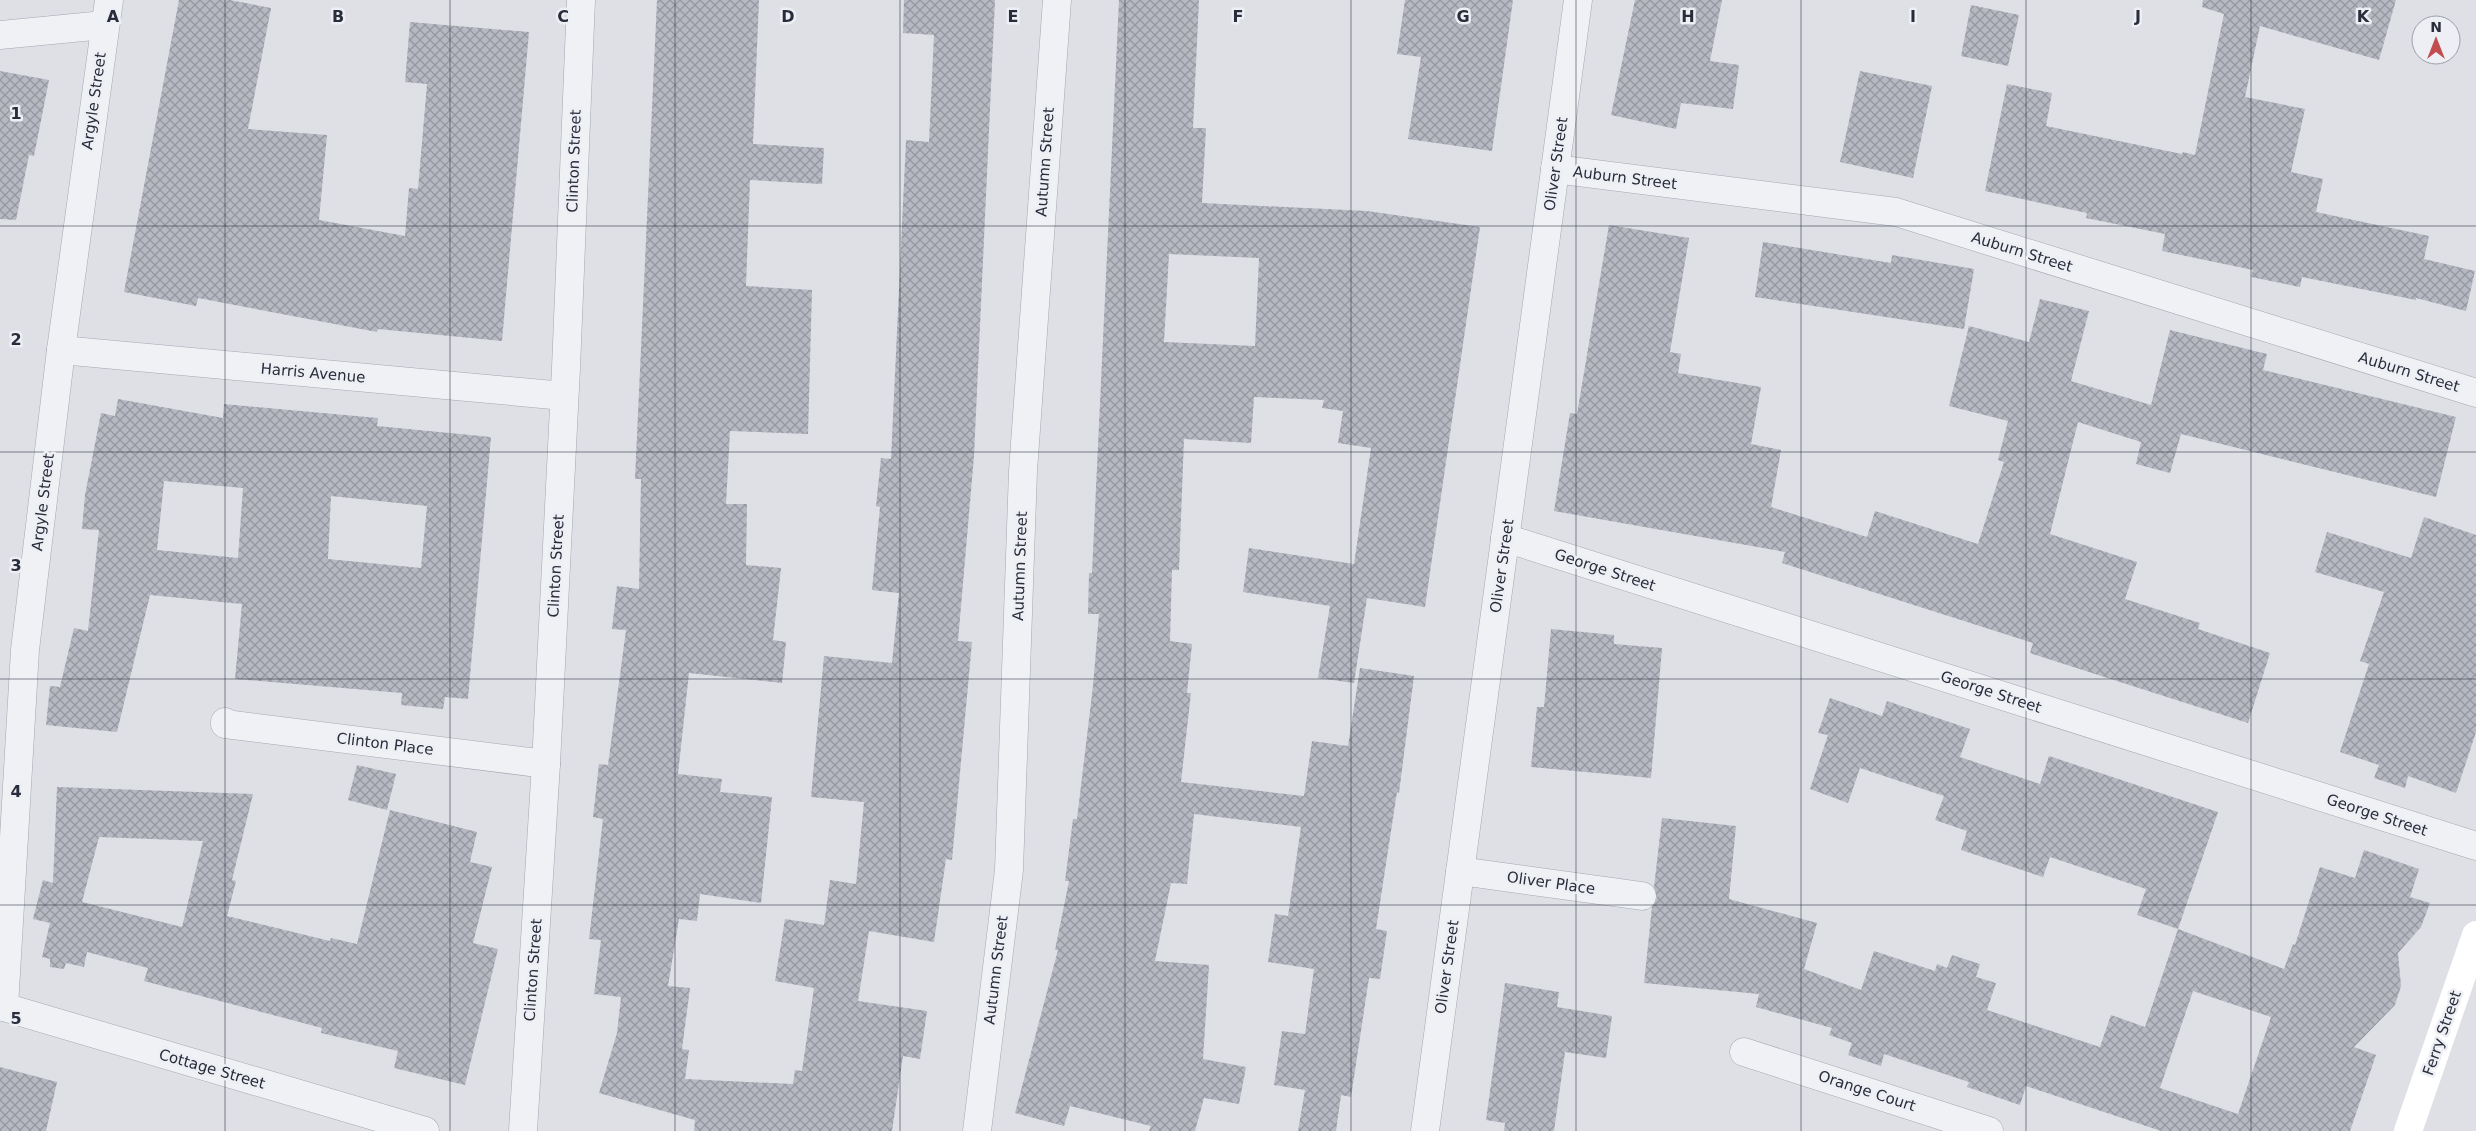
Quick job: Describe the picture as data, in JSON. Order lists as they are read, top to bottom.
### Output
{
  "streets": {
    "main road": ["Ferry Street"],
    "street": [
      "Argyle Street",
      "Clinton Street",
      "Autumn Street",
      "Oliver Street",
      "Auburn Street",
      "Harris Avenue",
      "George Street",
      "Clinton Place",
      "Oliver Place",
      "Cottage Street",
      "Orange Court"
    ]
  },
  "crossings": [
    ["Argyle Street", "Harris Avenue"],
    ["Argyle Street", "Cottage Street"],
    ["Clinton Street", "Harris Avenue"],
    ["Clinton Street", "Clinton Place"],
    ["Oliver Street", "Auburn Street"],
    ["Oliver Street", "George Street"],
    ["Oliver Street", "Oliver Place"]
  ],
  "north": "top",
  "grid": {
    "columns": [
      "A",
      "B",
      "C",
      "D",
      "E",
      "F",
      "G",
      "H",
      "I",
      "J",
      "K"
    ],
    "rows": [
      "1",
      "2",
      "3",
      "4",
      "5"
    ]
  }
}
